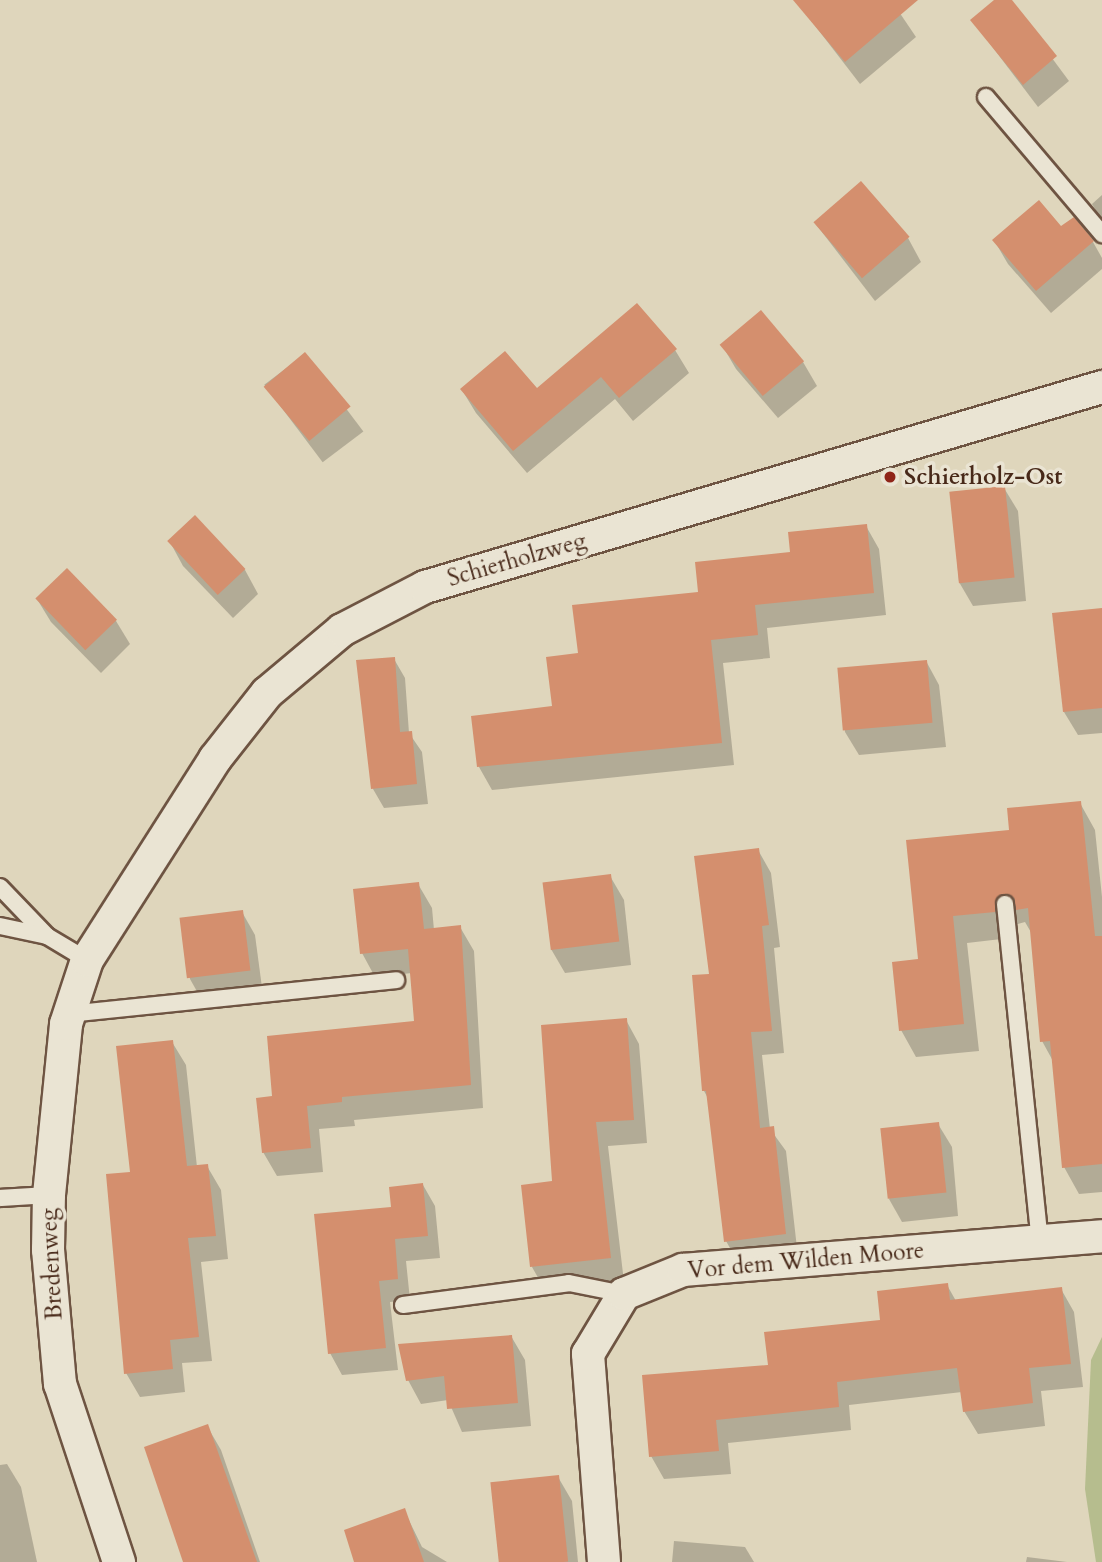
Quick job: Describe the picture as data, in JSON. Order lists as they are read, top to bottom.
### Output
{
  "streets": {
    "street": ["Schierholzweg", "Vor dem Wilden Moore", "Bredenweg"]
  },
  "crossings": [
    ["Schierholzweg", "Bredenweg"]
  ],
  "places": ["Schierholz-Ost"]
}
